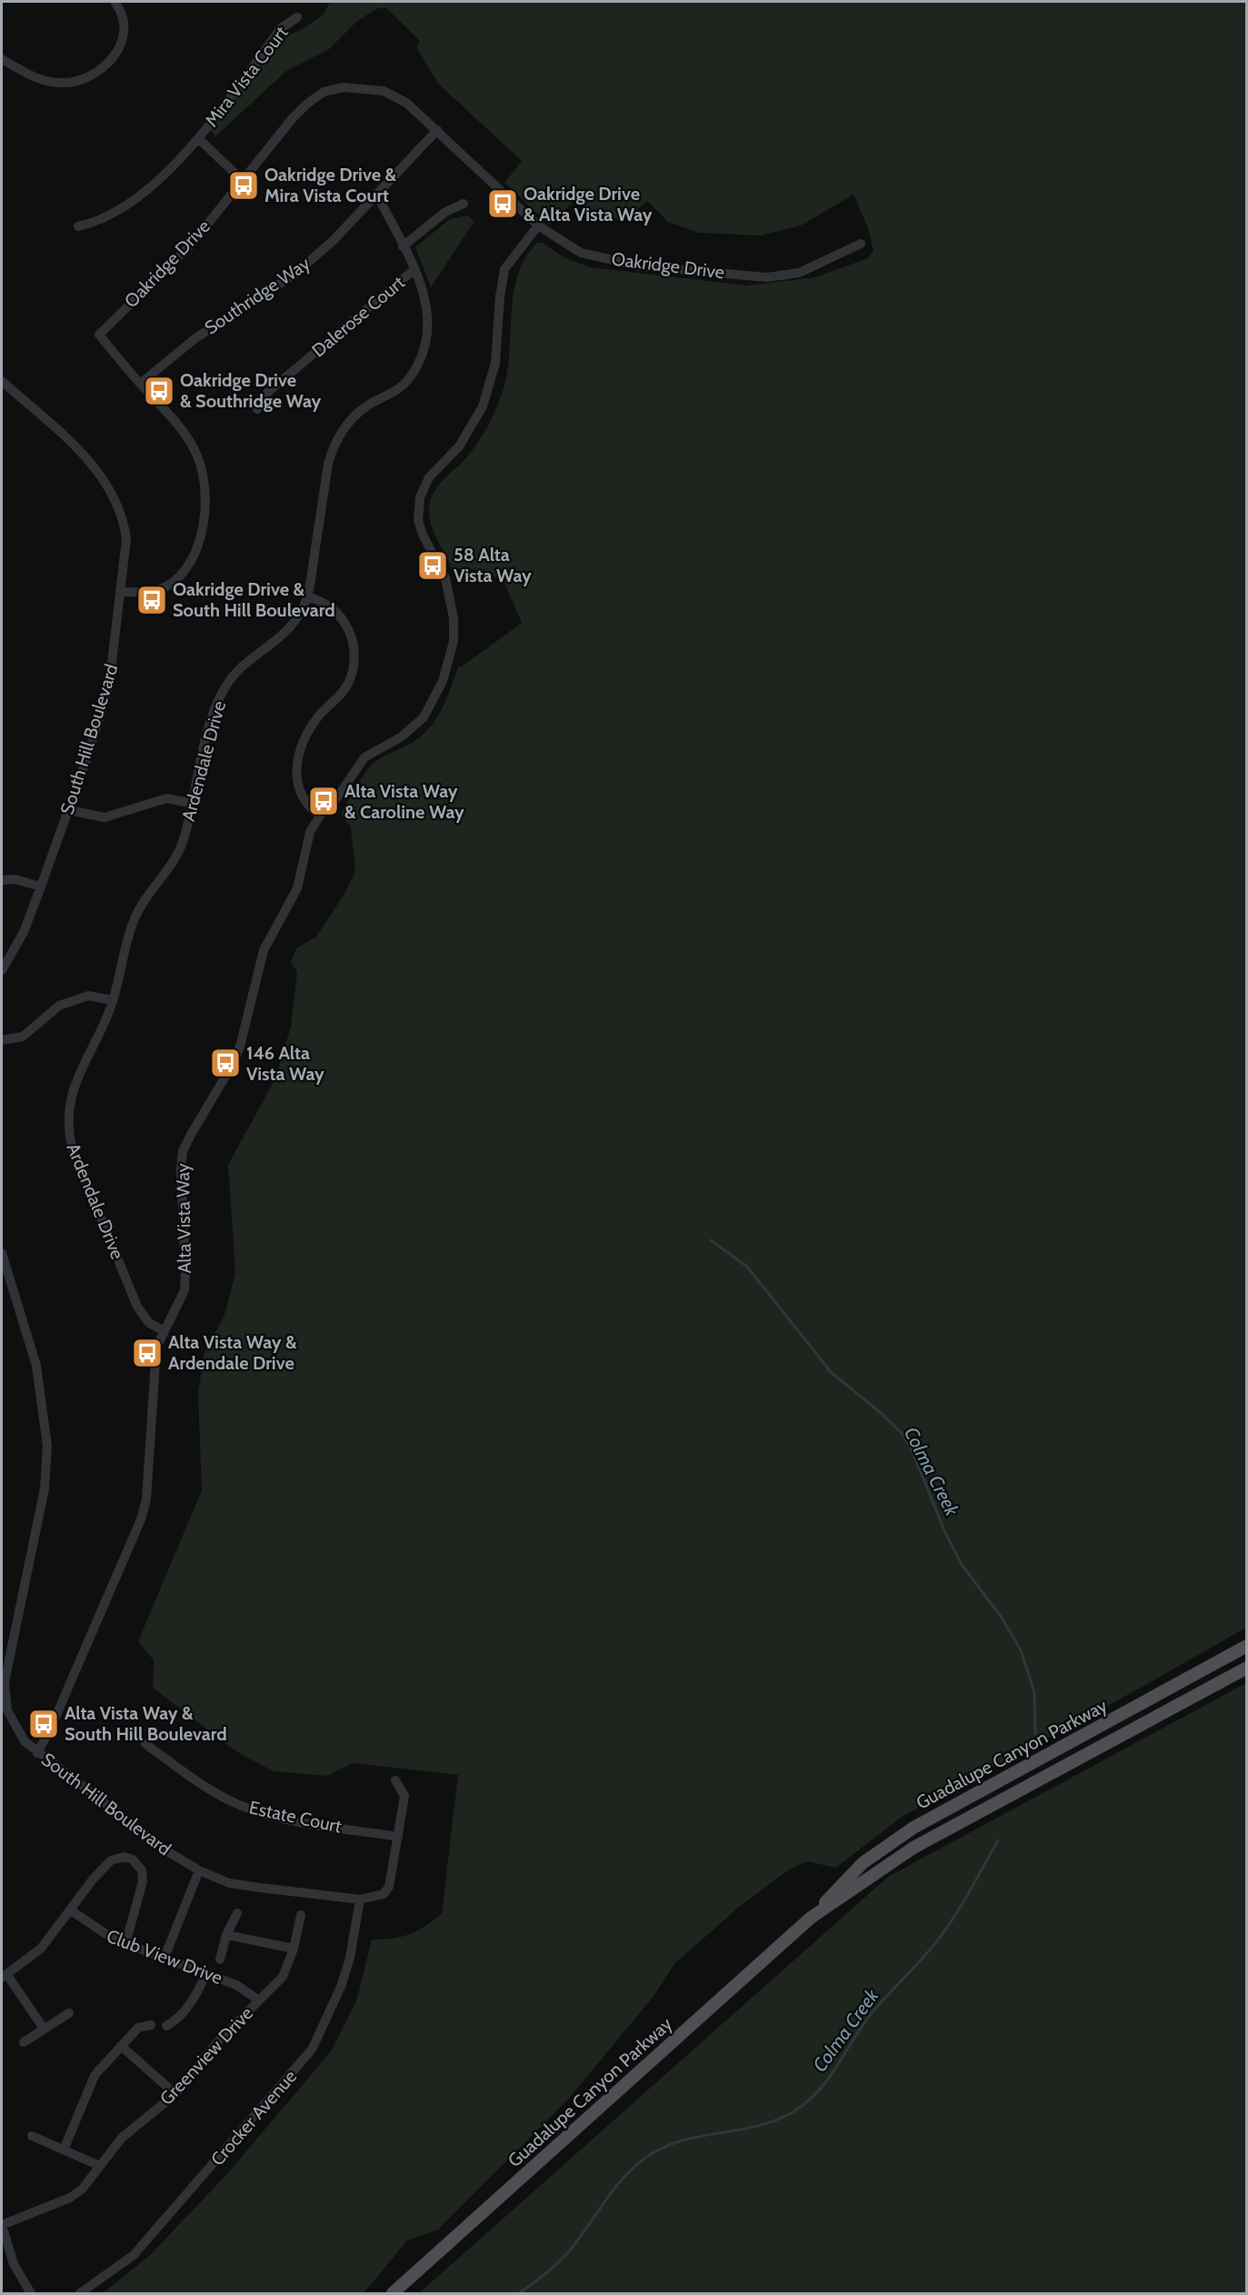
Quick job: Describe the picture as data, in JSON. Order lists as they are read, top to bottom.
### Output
{
  "streets": {
    "main road": ["Guadalupe Canyon Parkway"],
    "street": [
      "Mira Vista Court",
      "Oakridge Drive",
      "Southridge Way",
      "Dalerose Court",
      "South Hill Boulevard",
      "Ardendale Drive",
      "Alta Vista Way",
      "Estate Court",
      "Club View Drive",
      "Greenview Drive",
      "Crocker Avenue"
    ]
  },
  "crossings": [
    ["Mira Vista Court", "Oakridge Drive"],
    ["Oakridge Drive", "Southridge Way"],
    ["Oakridge Drive", "South Hill Boulevard"],
    ["Oakridge Drive", "Alta Vista Way"],
    ["Southridge Way", "Ardendale Drive"],
    ["Dalerose Court", "Ardendale Drive"],
    ["South Hill Boulevard", "Alta Vista Way"],
    ["South Hill Boulevard", "Crocker Avenue"],
    ["Ardendale Drive", "Alta Vista Way"],
    ["Club View Drive", "Greenview Drive"]
  ],
  "water": ["Colma Creek"],
  "places": {
    "bus stop": [
      "Oakridge Drive & Mira Vista Court",
      "Oakridge Drive & Alta Vista Way",
      "Oakridge Drive & Southridge Way",
      "58 Alta Vista Way",
      "Oakridge Drive & South Hill Boulevard",
      "Alta Vista Way & Caroline Way",
      "146 Alta Vista Way",
      "Alta Vista Way & Ardendale Drive",
      "Alta Vista Way & South Hill Boulevard"
    ]
  }
}
